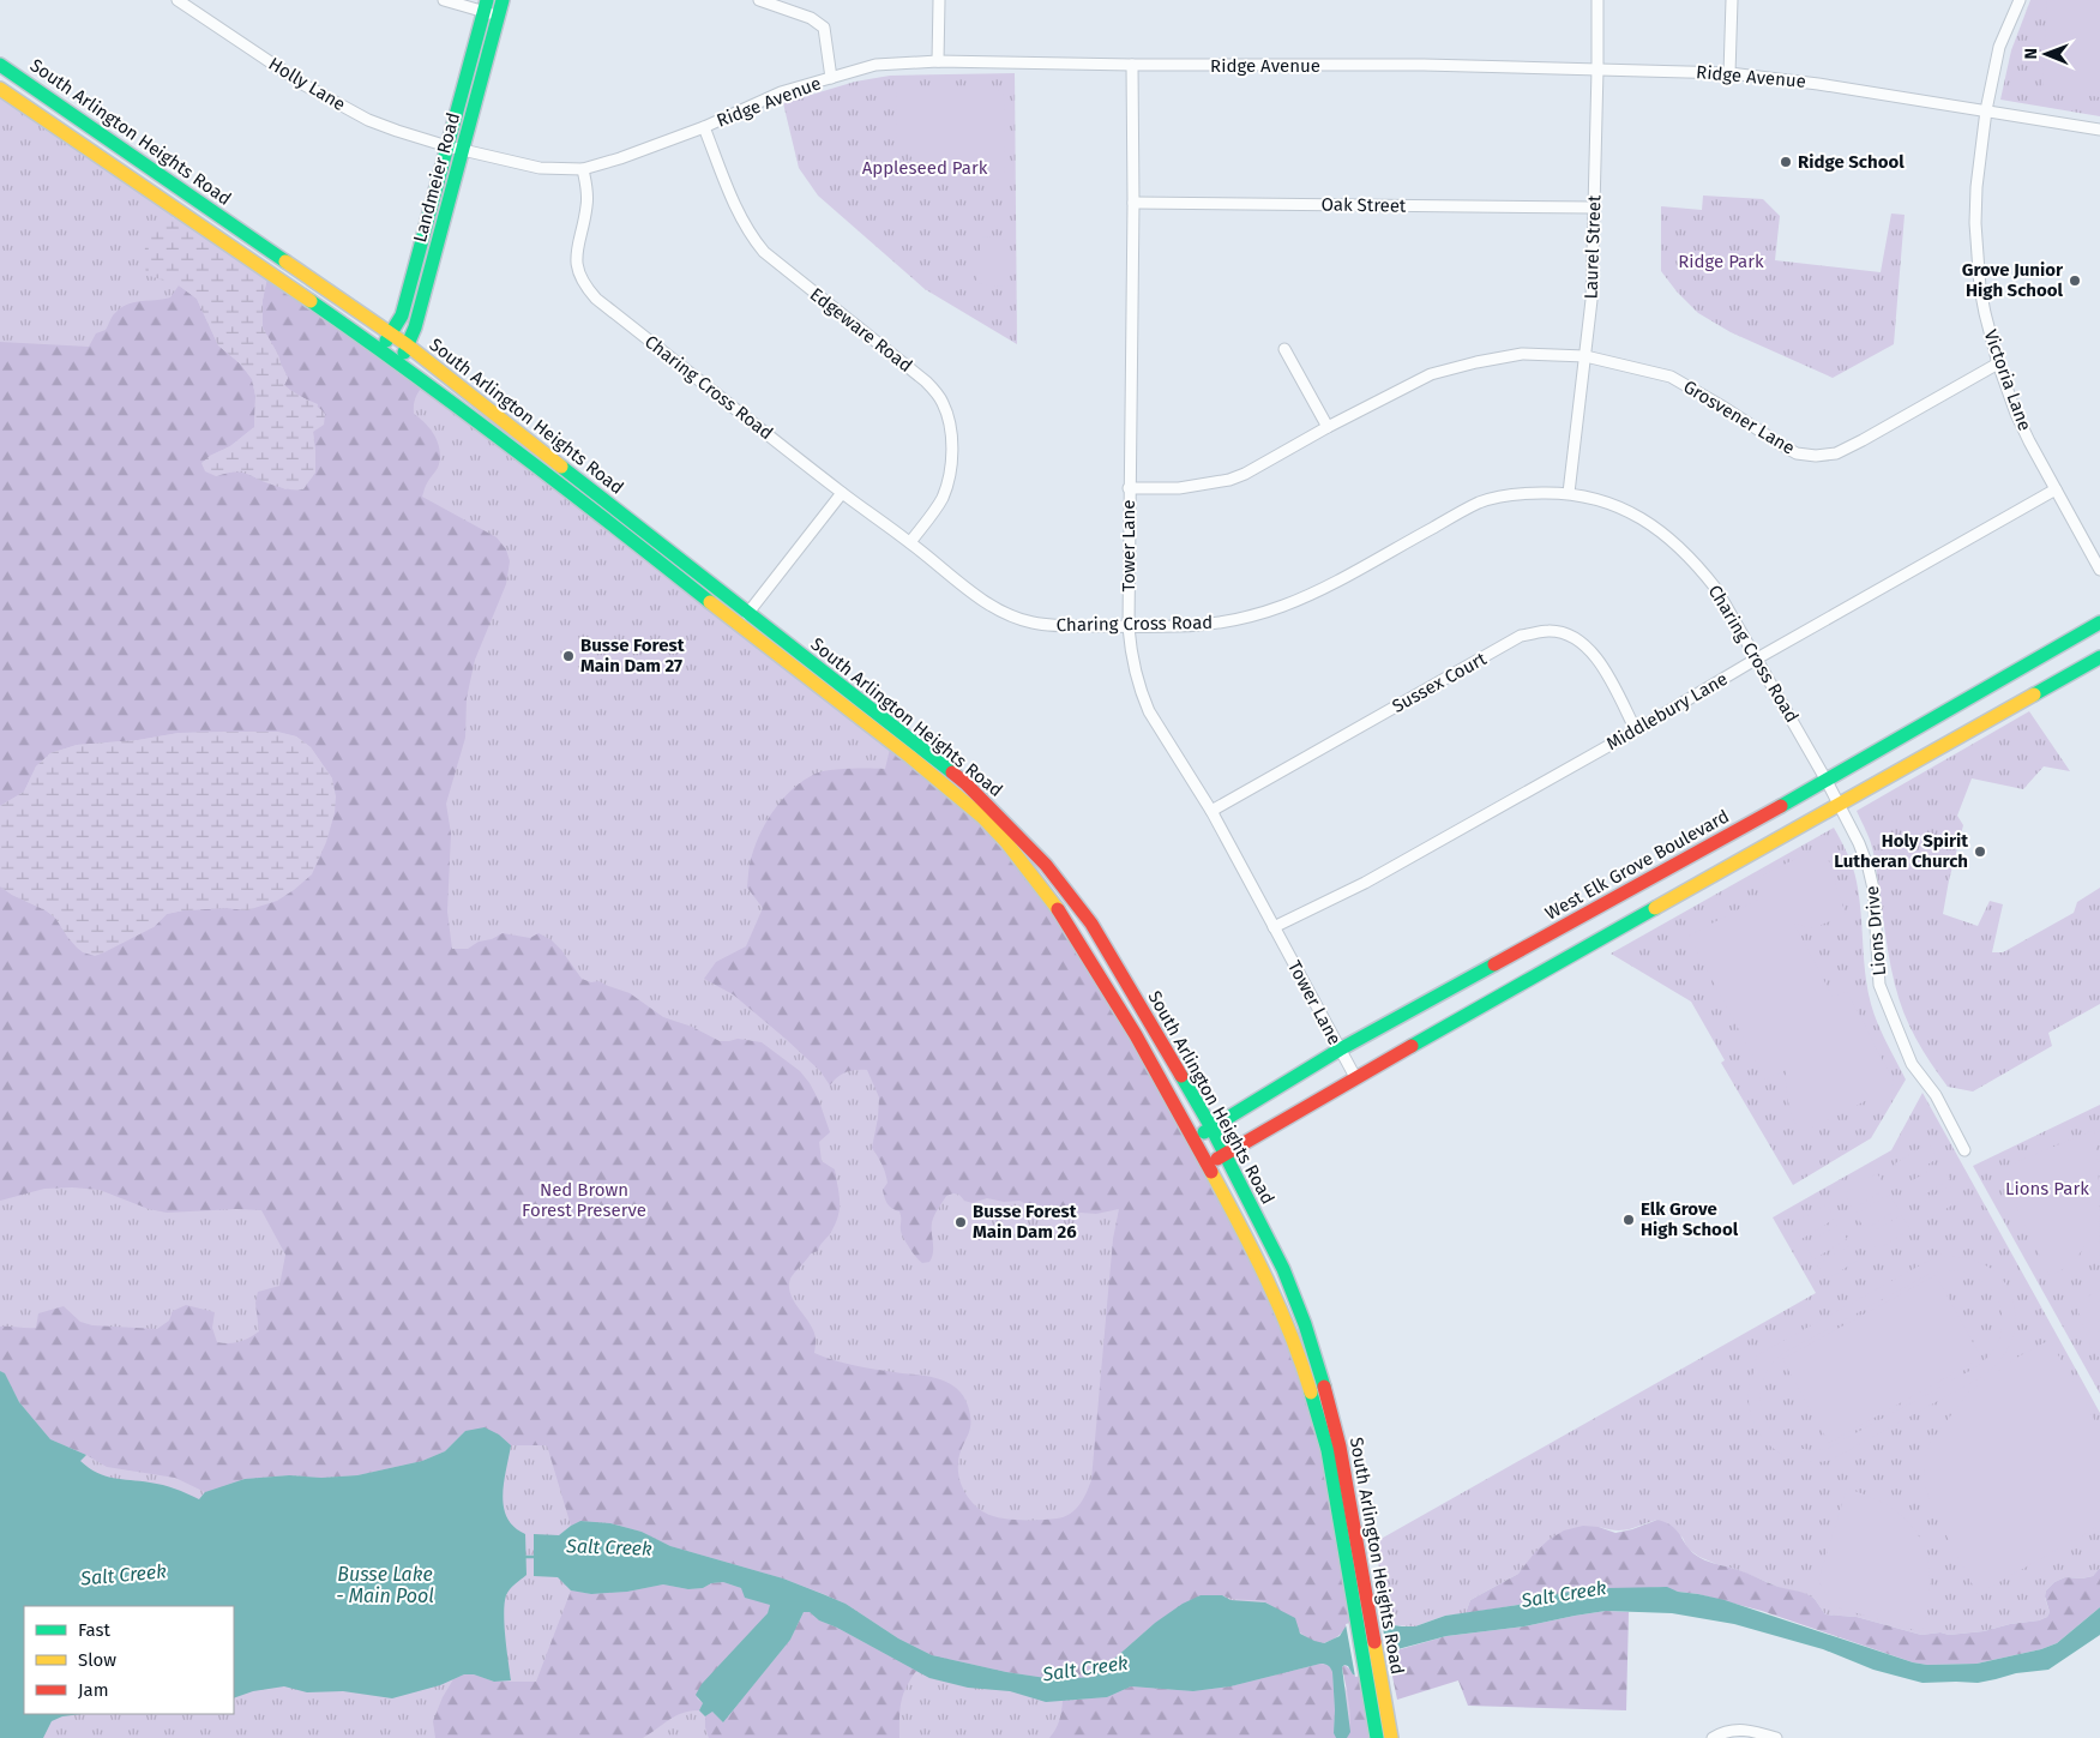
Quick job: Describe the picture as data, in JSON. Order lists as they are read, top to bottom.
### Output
{
  "streets": {
    "main road": ["South Arlington Heights Road", "Landmeier Road", "West Elk Grove Boulevard"],
    "street": [
      "Ridge Avenue",
      "Holly Lane",
      "Oak Street",
      "Laurel Street",
      "Edgeware Road",
      "Victoria Lane",
      "Charing Cross Road",
      "Grosvener Lane",
      "Tower Lane",
      "Sussex Court",
      "Middlebury Lane",
      "Lions Drive"
    ]
  },
  "crossings": [
    ["Ridge Avenue", "Holly Lane"],
    ["Ridge Avenue", "Landmeier Road"],
    ["Ridge Avenue", "Laurel Street"],
    ["Ridge Avenue", "Edgeware Road"],
    ["Ridge Avenue", "Victoria Lane"],
    ["Ridge Avenue", "Charing Cross Road"],
    ["Ridge Avenue", "Tower Lane"],
    ["Holly Lane", "Landmeier Road"],
    ["South Arlington Heights Road", "Landmeier Road"],
    ["South Arlington Heights Road", "West Elk Grove Boulevard"],
    ["Oak Street", "Laurel Street"],
    ["Oak Street", "Tower Lane"],
    ["Laurel Street", "Charing Cross Road"],
    ["Laurel Street", "Grosvener Lane"],
    ["Edgeware Road", "Charing Cross Road"],
    ["Victoria Lane", "Grosvener Lane"],
    ["Victoria Lane", "Middlebury Lane"],
    ["Charing Cross Road", "Tower Lane"],
    ["Charing Cross Road", "Middlebury Lane"],
    ["Charing Cross Road", "West Elk Grove Boulevard"],
    ["Charing Cross Road", "Lions Drive"],
    ["Grosvener Lane", "Tower Lane"],
    ["Tower Lane", "Sussex Court"],
    ["Tower Lane", "Middlebury Lane"],
    ["Tower Lane", "West Elk Grove Boulevard"],
    ["Sussex Court", "Middlebury Lane"]
  ],
  "water": ["Salt Creek", "Busse Lake - Main Pool"],
  "parks": [
    "Appleseed Park",
    "Ridge Park",
    "Lions Park",
    "Ned Brown Forest Preserve"
  ],
  "places": [
    "Ridge School",
    "Grove Junior High School",
    "Busse Forest Main Dam 27",
    "Holy Spirit Lutheran Church",
    "Elk Grove High School",
    "Busse Forest Main Dam 26"
  ],
  "legend": ["Fast", "Slow", "Jam"],
  "north": "left"
}
